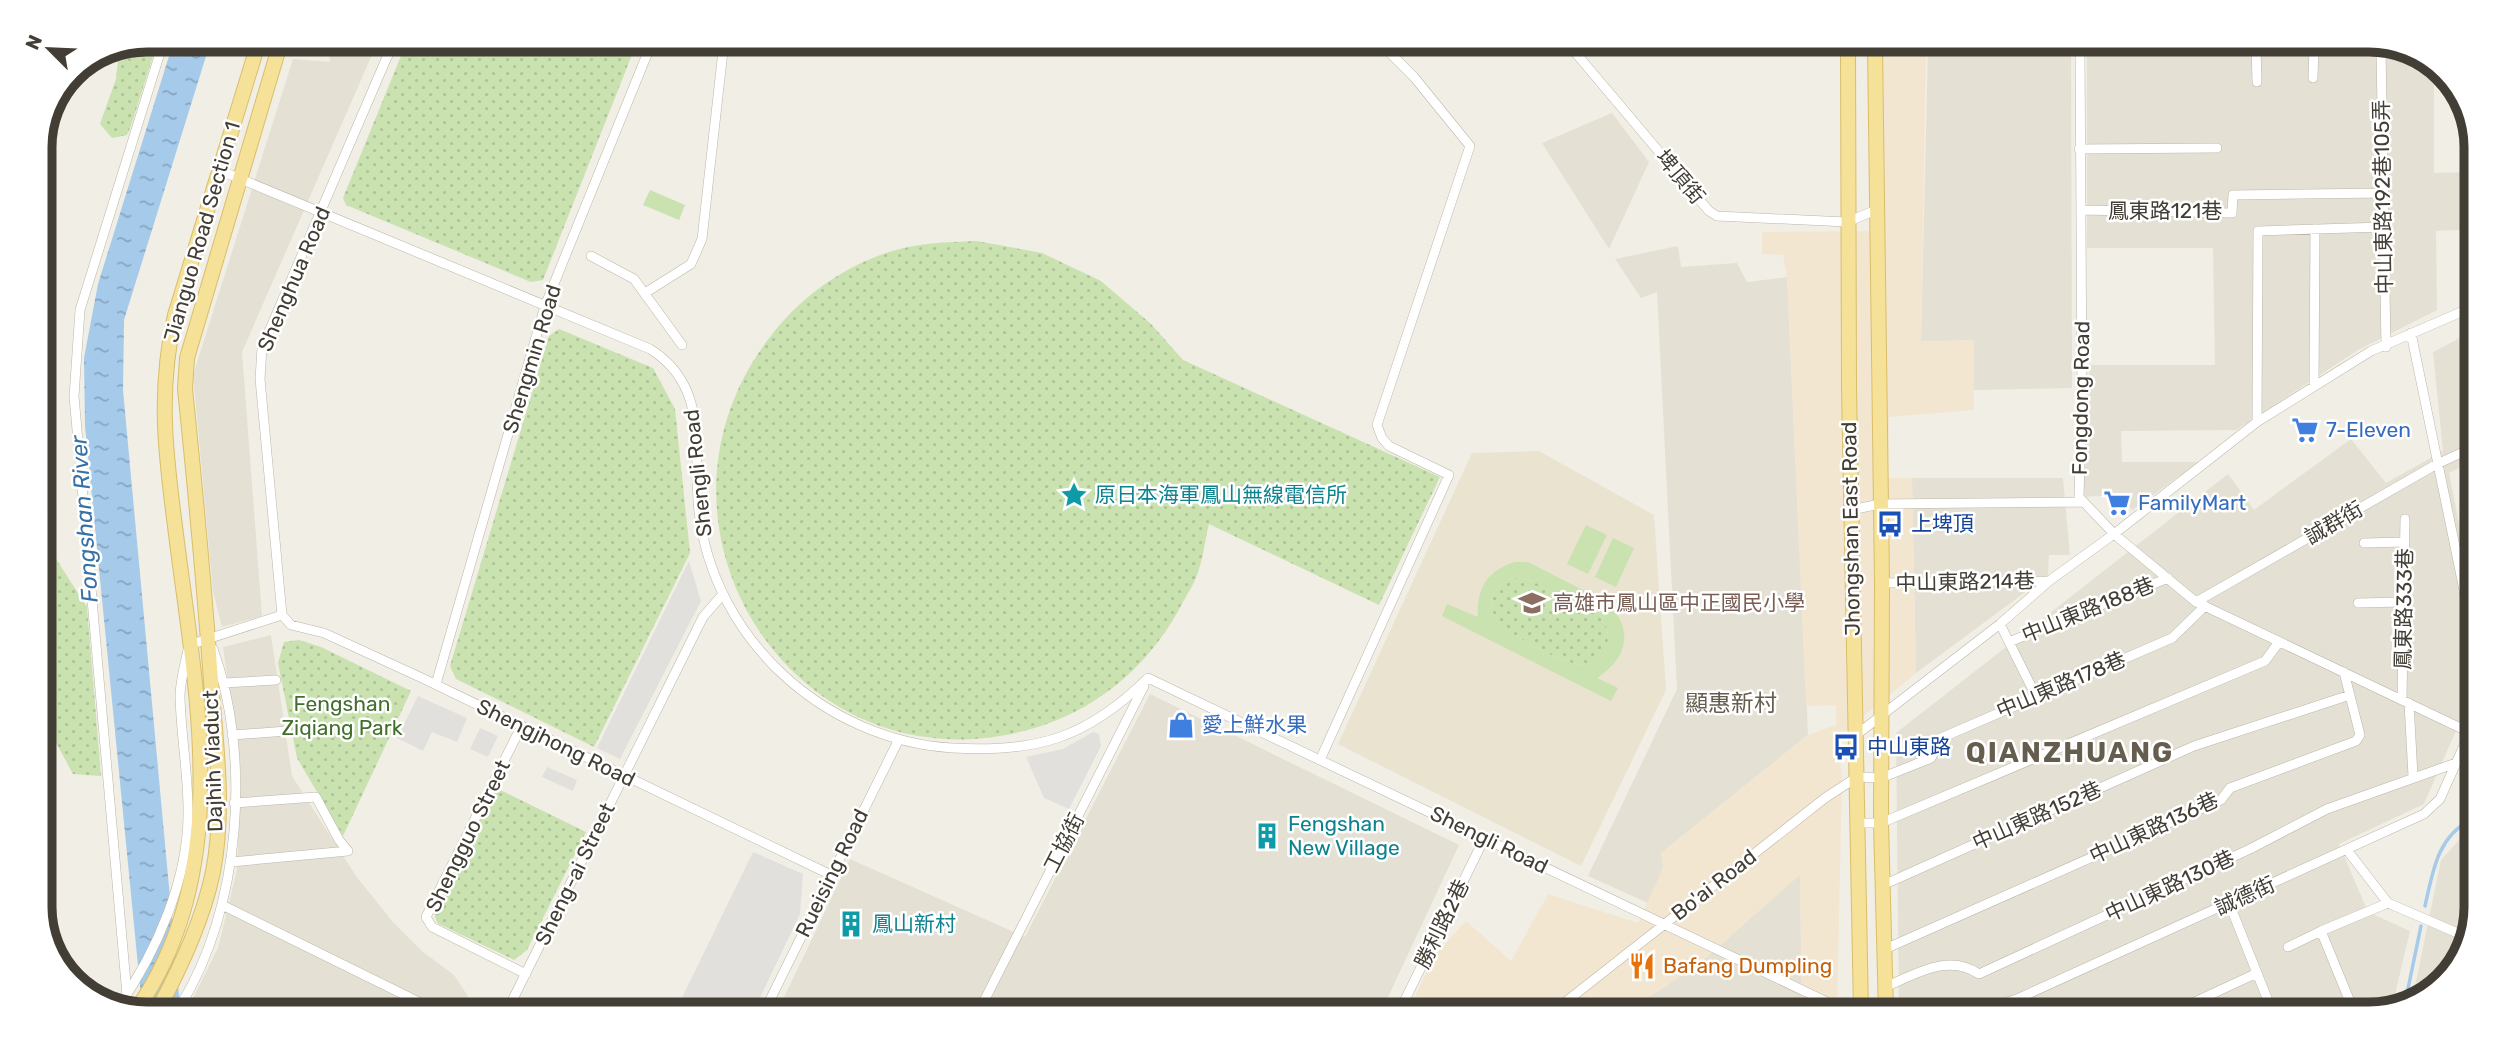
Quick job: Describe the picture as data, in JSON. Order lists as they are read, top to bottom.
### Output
{
  "streets": {
    "main road": ["Jianguo Road Section 1", "Jhongshan East Road", "Dajhih Viaduct"],
    "street": [
      "埤頂街",
      "中山東路192巷105弄",
      "鳳東路121巷",
      "Shenghua Road",
      "Shengmin Road",
      "Fongdong Road",
      "Shengli Road",
      "誠群街",
      "中山東路214巷",
      "鳳東路333巷",
      "中山東路188巷",
      "中山東路178巷",
      "Shengjhong Road",
      "中山東路152巷",
      "中山東路136巷",
      "Shengguo Street",
      "工協街",
      "Rueising Road",
      "Sheng-ai Street",
      "Bo'ai Road",
      "中山東路130巷",
      "誠德街",
      "勝利路2巷"
    ]
  },
  "crossings": [
    ["埤頂街", "Jhongshan East Road"],
    ["中山東路192巷105弄", "鳳東路121巷"],
    ["鳳東路121巷", "Fongdong Road"],
    ["Jianguo Road Section 1", "Shengli Road"],
    ["Jianguo Road Section 1", "Dajhih Viaduct"],
    ["Shenghua Road", "Shengli Road"],
    ["Shenghua Road", "Shengjhong Road"],
    ["Shengmin Road", "Shengli Road"],
    ["Shengmin Road", "Shengjhong Road"],
    ["Fongdong Road", "誠群街"],
    ["Fongdong Road", "鳳東路333巷"],
    ["Fongdong Road", "中山東路188巷"],
    ["Fongdong Road", "中山東路178巷"],
    ["Fongdong Road", "中山東路136巷"],
    ["Shengli Road", "工協街"],
    ["Shengli Road", "Rueising Road"],
    ["Shengli Road", "Sheng-ai Street"],
    ["Shengli Road", "Bo'ai Road"],
    ["Shengli Road", "勝利路2巷"],
    ["誠群街", "中山東路178巷"],
    ["Jhongshan East Road", "中山東路214巷"],
    ["Jhongshan East Road", "中山東路178巷"],
    ["Jhongshan East Road", "中山東路152巷"],
    ["Jhongshan East Road", "中山東路136巷"],
    ["Jhongshan East Road", "Bo'ai Road"],
    ["Jhongshan East Road", "中山東路130巷"],
    ["鳳東路333巷", "中山東路130巷"],
    ["Shengjhong Road", "Shengguo Street"],
    ["Shengjhong Road", "Rueising Road"],
    ["Shengjhong Road", "Sheng-ai Street"],
    ["中山東路152巷", "中山東路136巷"],
    ["Shengguo Street", "Sheng-ai Street"],
    ["中山東路130巷", "誠德街"]
  ],
  "districts": ["顯惠新村", "QIANZHUANG"],
  "water": ["Fongshan River"],
  "parks": ["Fengshan Ziqiang Park"],
  "places": {
    "supermarket": ["7-Eleven", "FamilyMart"],
    "place": ["原日本海軍鳳山無線電信所"],
    "bus stop": ["上埤頂", "中山東路"],
    "school or university": ["高雄市鳳山區中正國民小學"],
    "shop": ["愛上鮮水果"],
    "building": ["Fengshan New Village", "鳳山新村"],
    "restaurant": ["Bafang Dumpling"]
  },
  "north": "top left"
}
